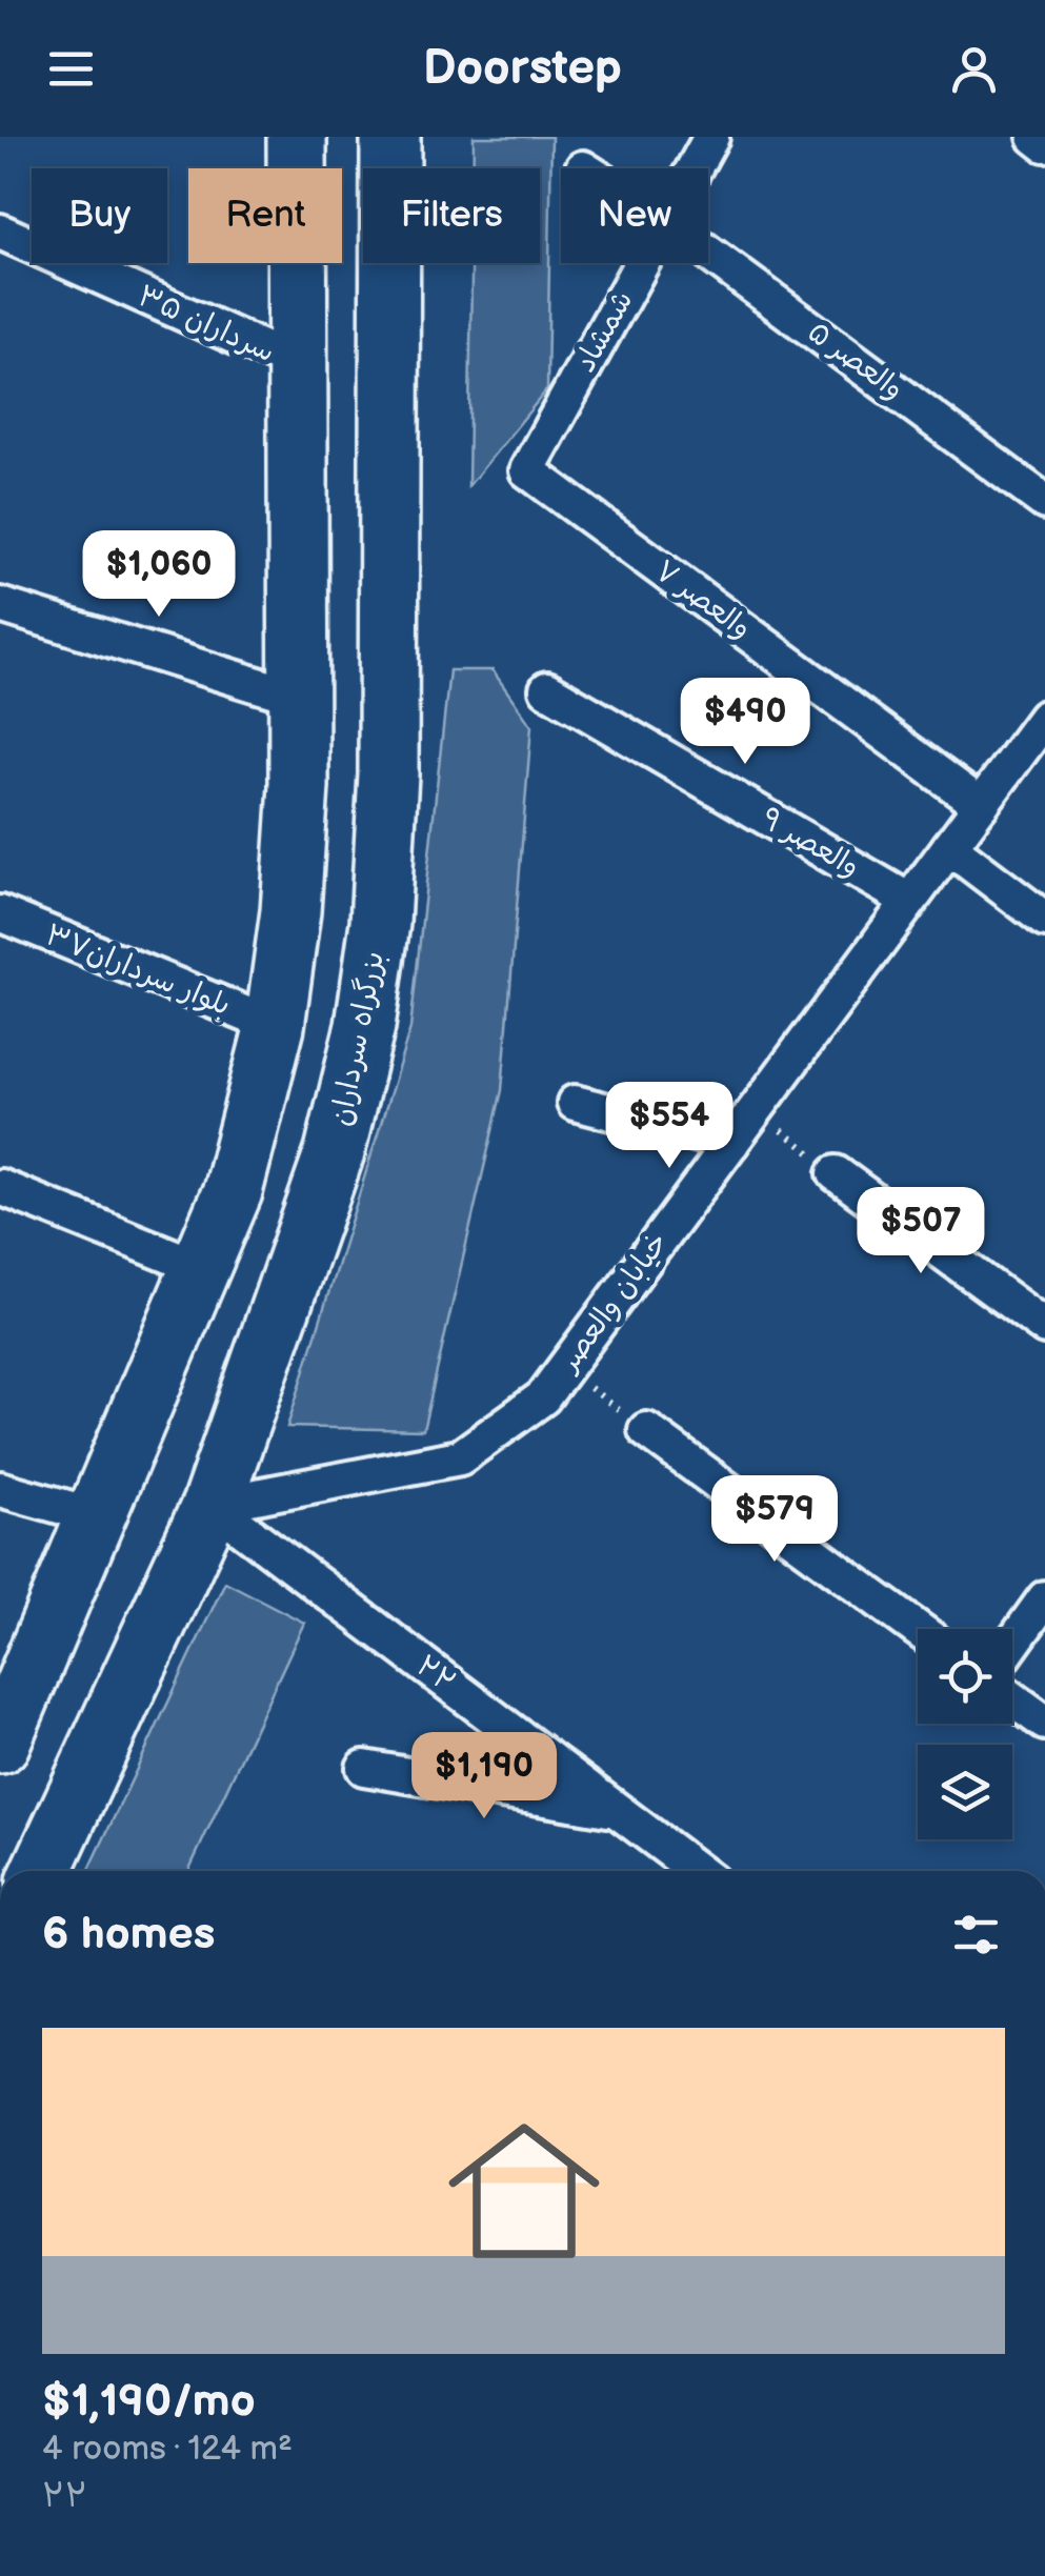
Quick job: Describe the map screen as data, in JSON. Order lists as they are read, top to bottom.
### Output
{
  "streets": {
    "highway": ["بزرگراه سرداران"],
    "street": [
      "سرداران ۳۵",
      "شمشاد",
      "والعصر ۵",
      "والعصر ۷",
      "والعصر ۹",
      "بلوار سرداران۳۷",
      "خیابان والعصر",
      "۲۲"
    ]
  },
  "crossings": [
    ["شمشاد", "والعصر ۷"],
    ["والعصر ۷", "خیابان والعصر"],
    ["والعصر ۹", "خیابان والعصر"],
    ["بزرگراه سرداران", "خیابان والعصر"],
    ["بزرگراه سرداران", "۲۲"],
    ["خیابان والعصر", "۲۲"]
  ],
  "page": {
    "header": "Doorstep",
    "chip": [
      "Buy",
      "Rent",
      "Filters",
      "New"
    ],
    "price": [
      "$1,060",
      "$490",
      "$554",
      "$507",
      "$579",
      "$1,190"
    ],
    "heading": "6 homes",
    "list": [
      {
        "name": "$1,190/mo",
        "note": "4 rooms · 124 m² · ۲۲"
      }
    ]
  }
}
